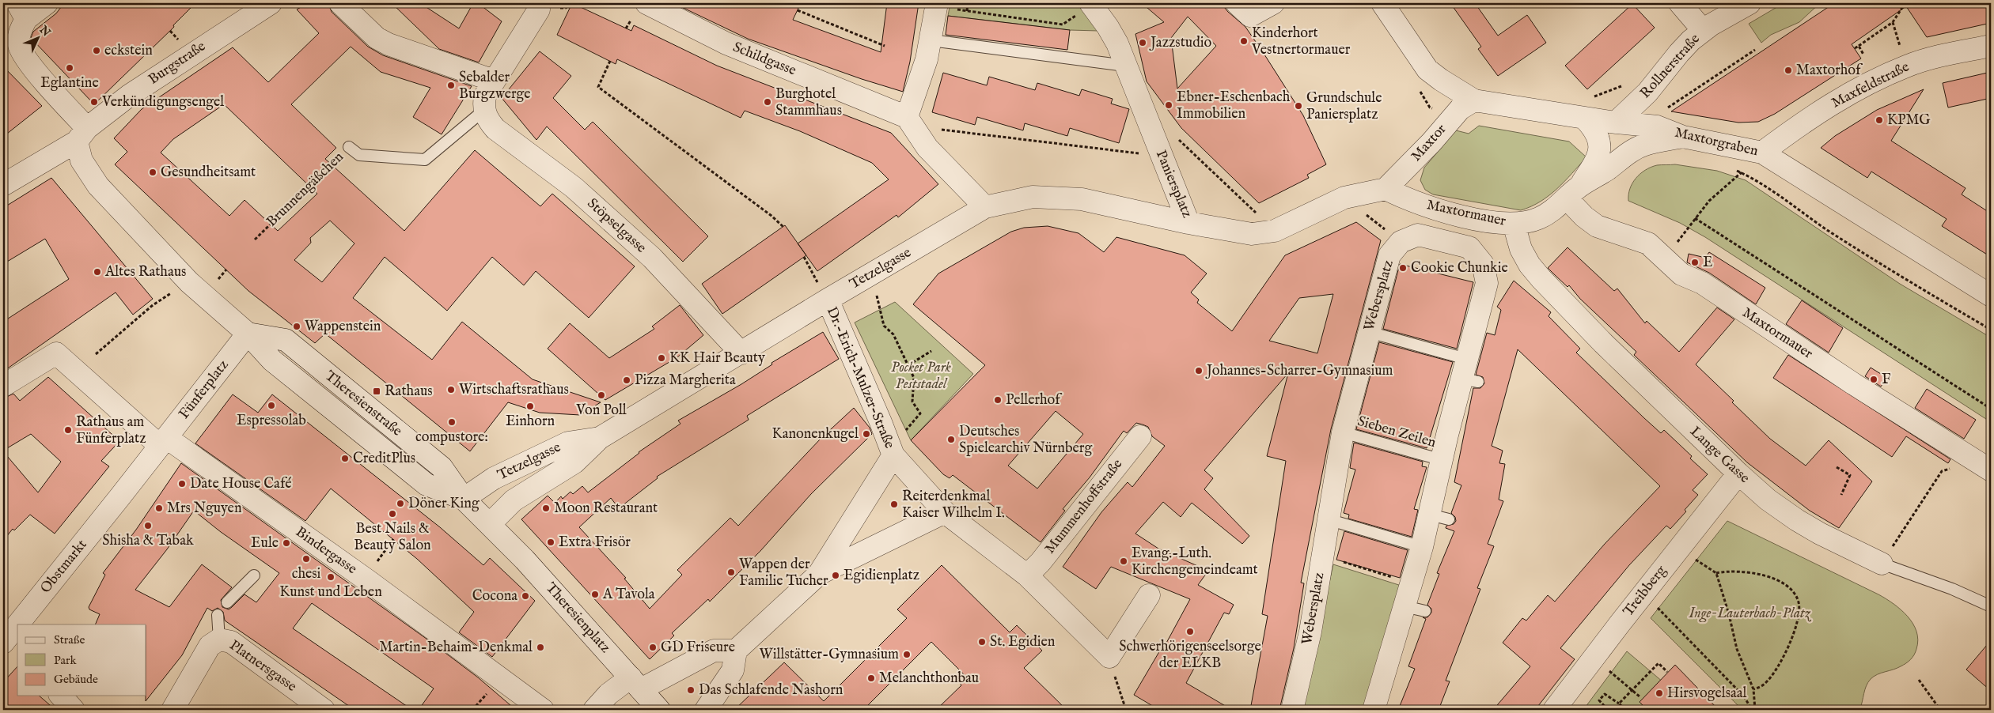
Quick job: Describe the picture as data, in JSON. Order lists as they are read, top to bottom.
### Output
{
  "streets": {
    "street": [
      "Schildgasse",
      "Burgstraße",
      "Rollnerstraße",
      "Maxfeldstraße",
      "Maxtorgraben",
      "Maxtor",
      "Paniersplatz",
      "Maxtormauer",
      "Stöpselgasse",
      "Tetzelgasse",
      "Webersplatz",
      "Dr.-Erich-Mulzer-Straße",
      "Fünferplatz",
      "Theresienstraße",
      "Lange Gasse",
      "Mummenhoffstraße",
      "Bindergasse",
      "Obstmarkt",
      "Treibberg",
      "Theresienplatz",
      "Platnersgasse"
    ],
    "lane": ["Brunnengäßchen", "Sieben Zeilen"]
  },
  "crossings": [
    ["Burgstraße", "Theresienstraße"],
    ["Rollnerstraße", "Maxtorgraben"],
    ["Maxfeldstraße", "Maxtorgraben"],
    ["Maxtorgraben", "Maxtor"],
    ["Maxtorgraben", "Maxtormauer"],
    ["Maxtor", "Paniersplatz"],
    ["Maxtor", "Maxtormauer"],
    ["Paniersplatz", "Maxtormauer"],
    ["Paniersplatz", "Tetzelgasse"],
    ["Brunnengäßchen", "Stöpselgasse"],
    ["Maxtormauer", "Lange Gasse"],
    ["Stöpselgasse", "Tetzelgasse"],
    ["Tetzelgasse", "Dr.-Erich-Mulzer-Straße"],
    ["Tetzelgasse", "Theresienstraße"],
    ["Webersplatz", "Sieben Zeilen"],
    ["Fünferplatz", "Theresienstraße"],
    ["Fünferplatz", "Bindergasse"],
    ["Fünferplatz", "Obstmarkt"],
    ["Theresienstraße", "Theresienplatz"],
    ["Lange Gasse", "Treibberg"]
  ],
  "parks": ["Pocket Park Peststadel", "Inge-Lauterbach-Platz"],
  "places": {
    "other": [
      "Kinderhort Vestnertormauer",
      "Jazzstudio",
      "eckstein",
      "Eglantine",
      "Maxtorhof",
      "Sebalder Burgzwerge",
      "Verkündigungsengel",
      "Burghotel Stammhaus",
      "Ebner-Eschenbach Immobilien",
      "Grundschule Paniersplatz",
      "KPMG",
      "Gesundheitsamt",
      "E",
      "Cookie Chunkie",
      "Altes Rathaus",
      "Wappenstein",
      "KK Hair Beauty",
      "Johannes-Scharrer-Gymnasium",
      "F",
      "Pizza Margherita",
      "Wirtschaftsrathaus",
      "Von Poll",
      "Pellerhof",
      "Espressolab",
      "Einhorn",
      "compustore:",
      "Rathaus am Fünferplatz",
      "Kanonenkugel",
      "Deutsches Spielearchiv Nürnberg",
      "CreditPlus",
      "Date House Café",
      "Döner King",
      "Reiterdenkmal Kaiser Wilhelm I.",
      "Mrs Nguyen",
      "Moon Restaurant",
      "Best Nails & Beauty Salon",
      "Shisha & Tabak",
      "Extra Frisör",
      "Eule",
      "chesi",
      "Evang.-Luth. Kirchengemeindeamt",
      "Wappen der Familie Tucher",
      "Egidienplatz",
      "Kunst und Leben",
      "A Tavola",
      "Cocona",
      "Schwerhörigenseelsorge der ELKB",
      "St. Egidien",
      "Martin-Behaim-Denkmal",
      "GD Friseure",
      "Willstätter-Gymnasium",
      "Melanchthonbau",
      "Das Schlafende Nashorn",
      "Hirsvogelsaal"
    ],
    "transit": ["Rathaus"]
  },
  "legend": ["Straße", "Park", "Gebäude"],
  "north": "top right"
}
